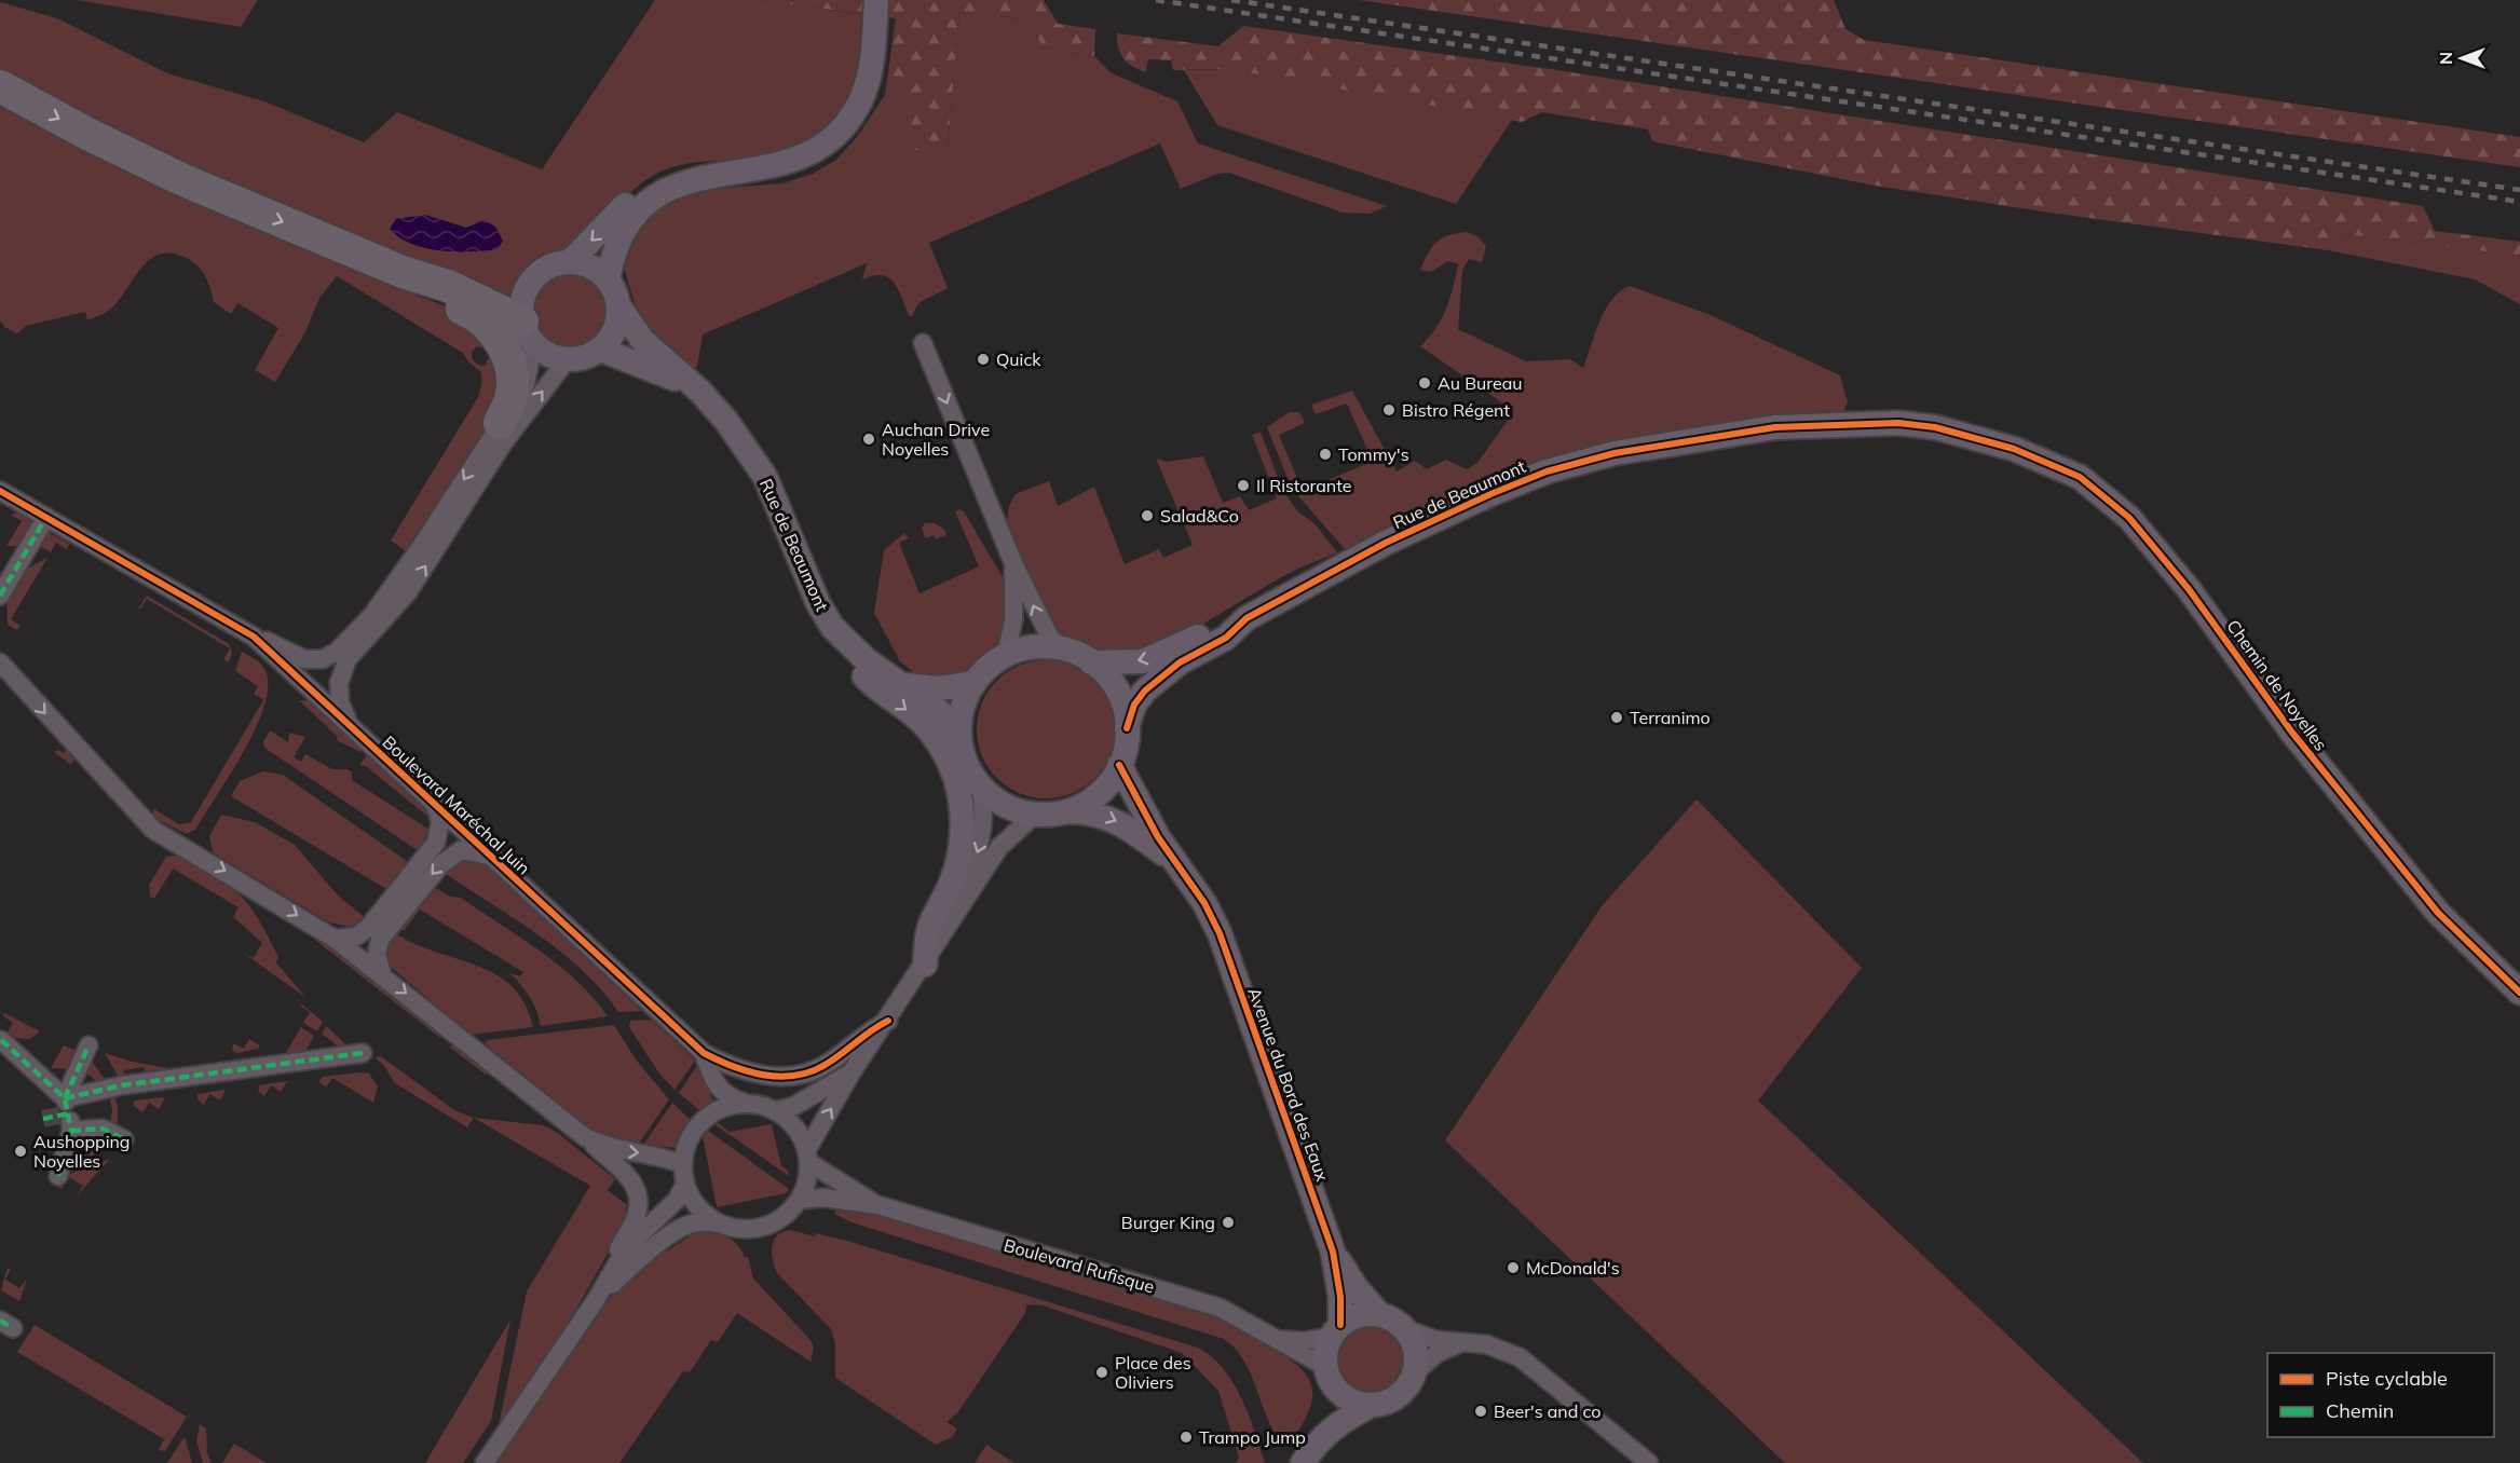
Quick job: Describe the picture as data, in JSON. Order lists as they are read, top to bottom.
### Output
{
  "streets": {
    "street": [
      "Rue de Beaumont",
      "Chemin de Noyelles",
      "Boulevard Maréchal Juin",
      "Avenue du Bord des Eaux",
      "Boulevard Rufisque"
    ]
  },
  "crossings": [
    ["Rue de Beaumont", "Chemin de Noyelles"],
    ["Rue de Beaumont", "Avenue du Bord des Eaux"],
    ["Boulevard Maréchal Juin", "Boulevard Rufisque"],
    ["Avenue du Bord des Eaux", "Boulevard Rufisque"]
  ],
  "places": [
    "Quick",
    "Au Bureau",
    "Bistro Régent",
    "Auchan Drive Noyelles",
    "Tommy's",
    "Il Ristorante",
    "Salad&Co",
    "Terranimo",
    "Aushopping Noyelles",
    "Burger King",
    "McDonald's",
    "Place des Oliviers",
    "Beer's and co",
    "Trampo Jump"
  ],
  "legend": ["Piste cyclable", "Chemin"],
  "north": "left"
}
